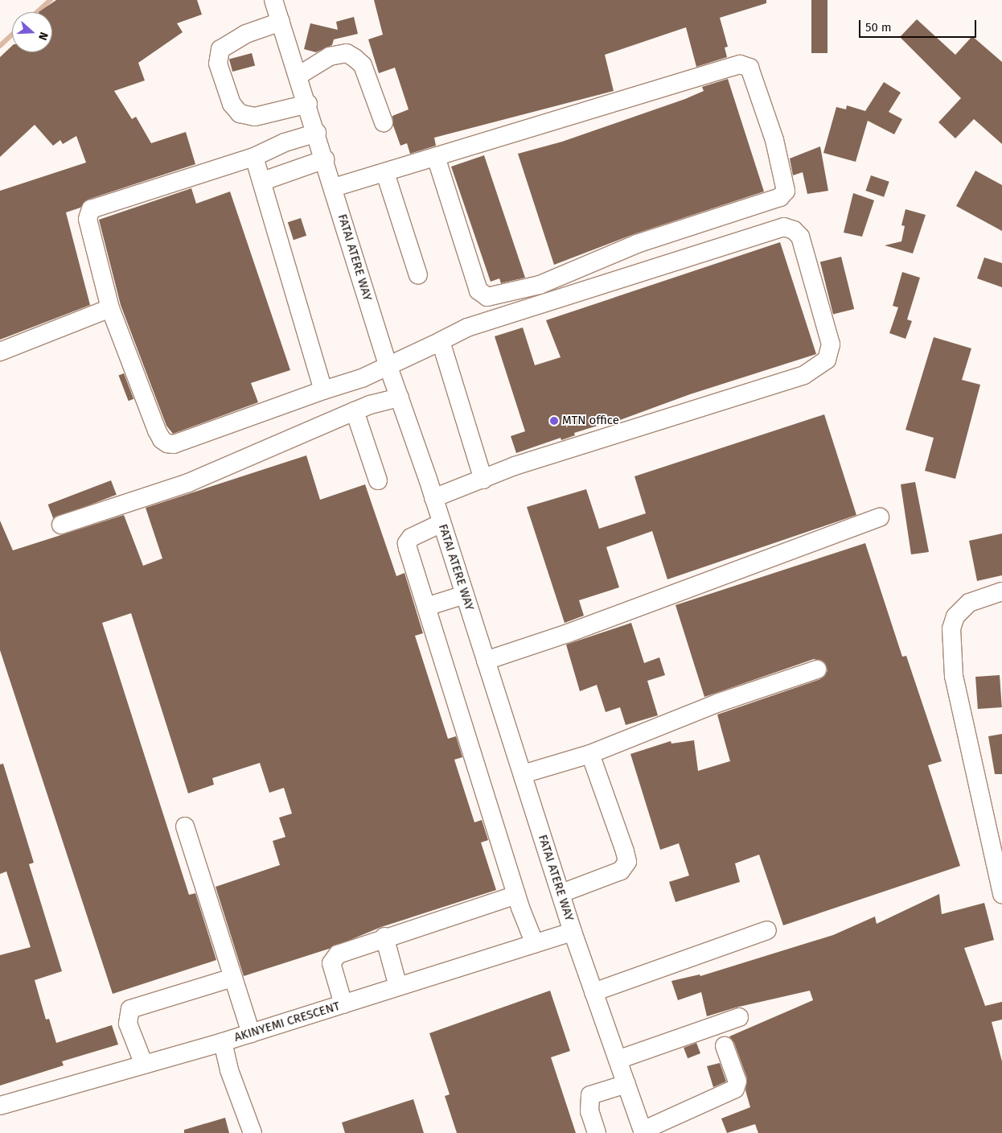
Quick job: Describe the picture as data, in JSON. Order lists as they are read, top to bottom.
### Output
{
  "streets": {
    "street": ["FATAI ATERE WAY", "AKINYEMI CRESCENT"]
  },
  "crossings": [
    ["FATAI ATERE WAY", "AKINYEMI CRESCENT"]
  ],
  "places": ["MTN office"],
  "scale_bar": "50 m",
  "north": "right"
}
